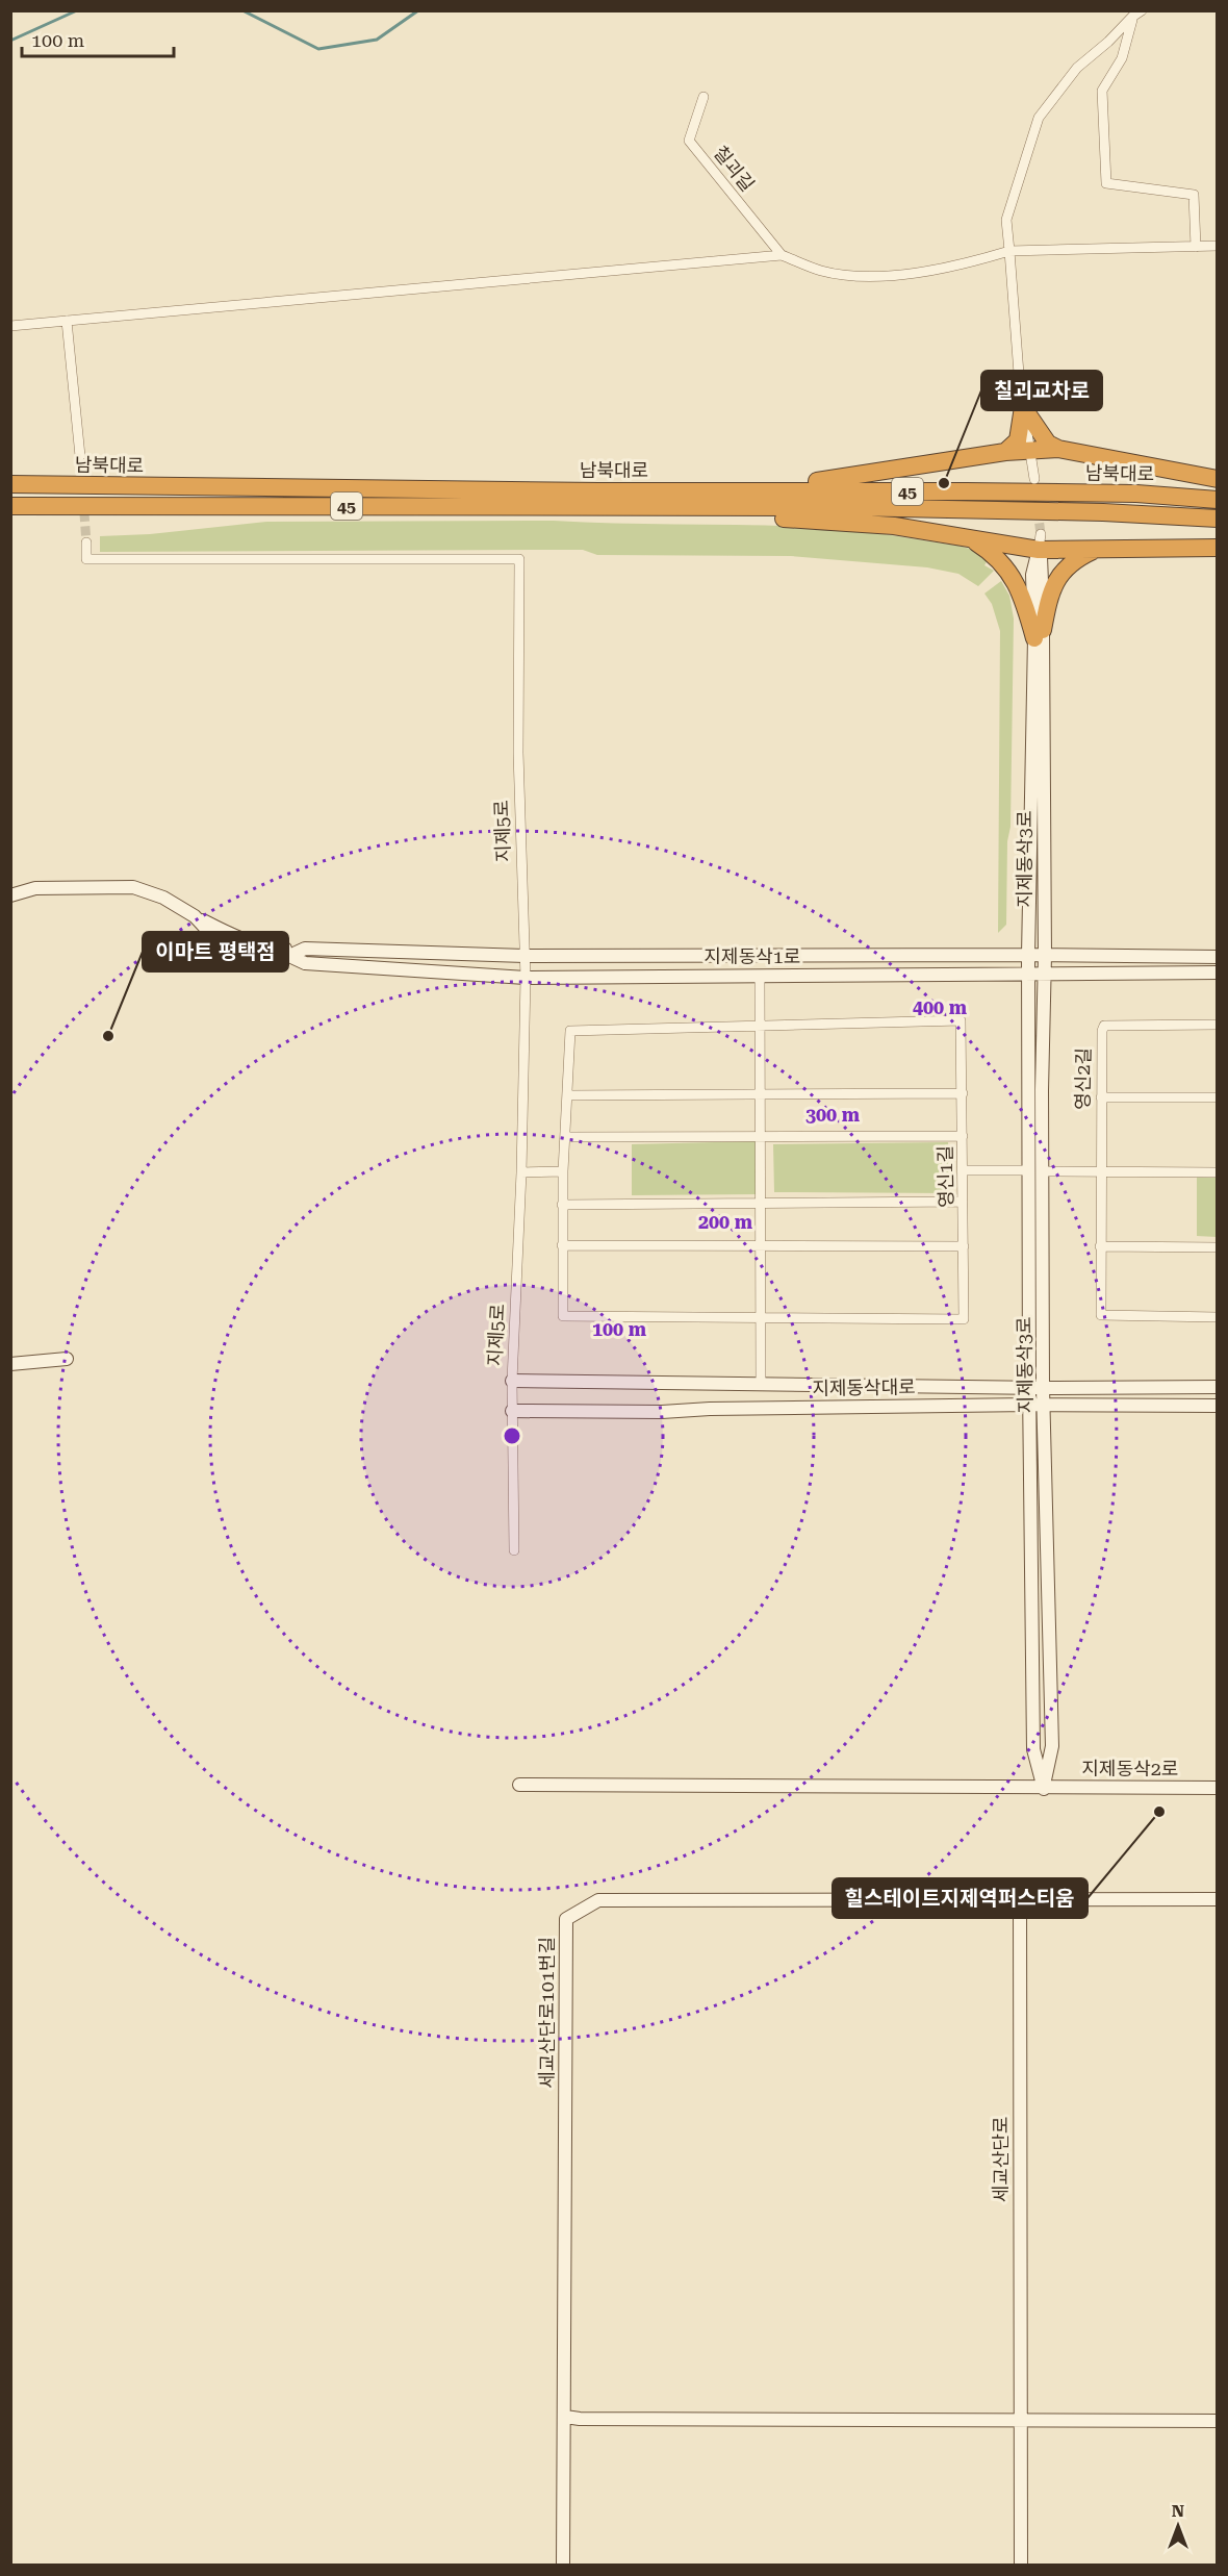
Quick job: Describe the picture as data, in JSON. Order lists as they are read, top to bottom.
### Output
{
  "streets": {
    "highway": ["남북대로", "45"],
    "street": [
      "칠괴길",
      "지제5로",
      "지제동삭3로",
      "지제동삭1로",
      "영신2길",
      "영신1길",
      "지제동삭대로",
      "지제동삭2로",
      "세교산단로101번길",
      "세교산단로"
    ]
  },
  "crossings": [
    ["지제5로", "지제동삭1로"],
    ["지제5로", "지제동삭대로"],
    ["지제동삭3로", "지제동삭1로"],
    ["지제동삭3로", "지제동삭대로"],
    ["지제동삭3로", "지제동삭2로"],
    ["세교산단로101번길", "세교산단로"]
  ],
  "places": ["칠괴교차로", "이마트 평택점", "힐스테이트지제역퍼스티움"],
  "scale_bar": "100 m",
  "north": "top",
  "rings": [
    "400 m",
    "300 m",
    "200 m",
    "100 m"
  ]
}
